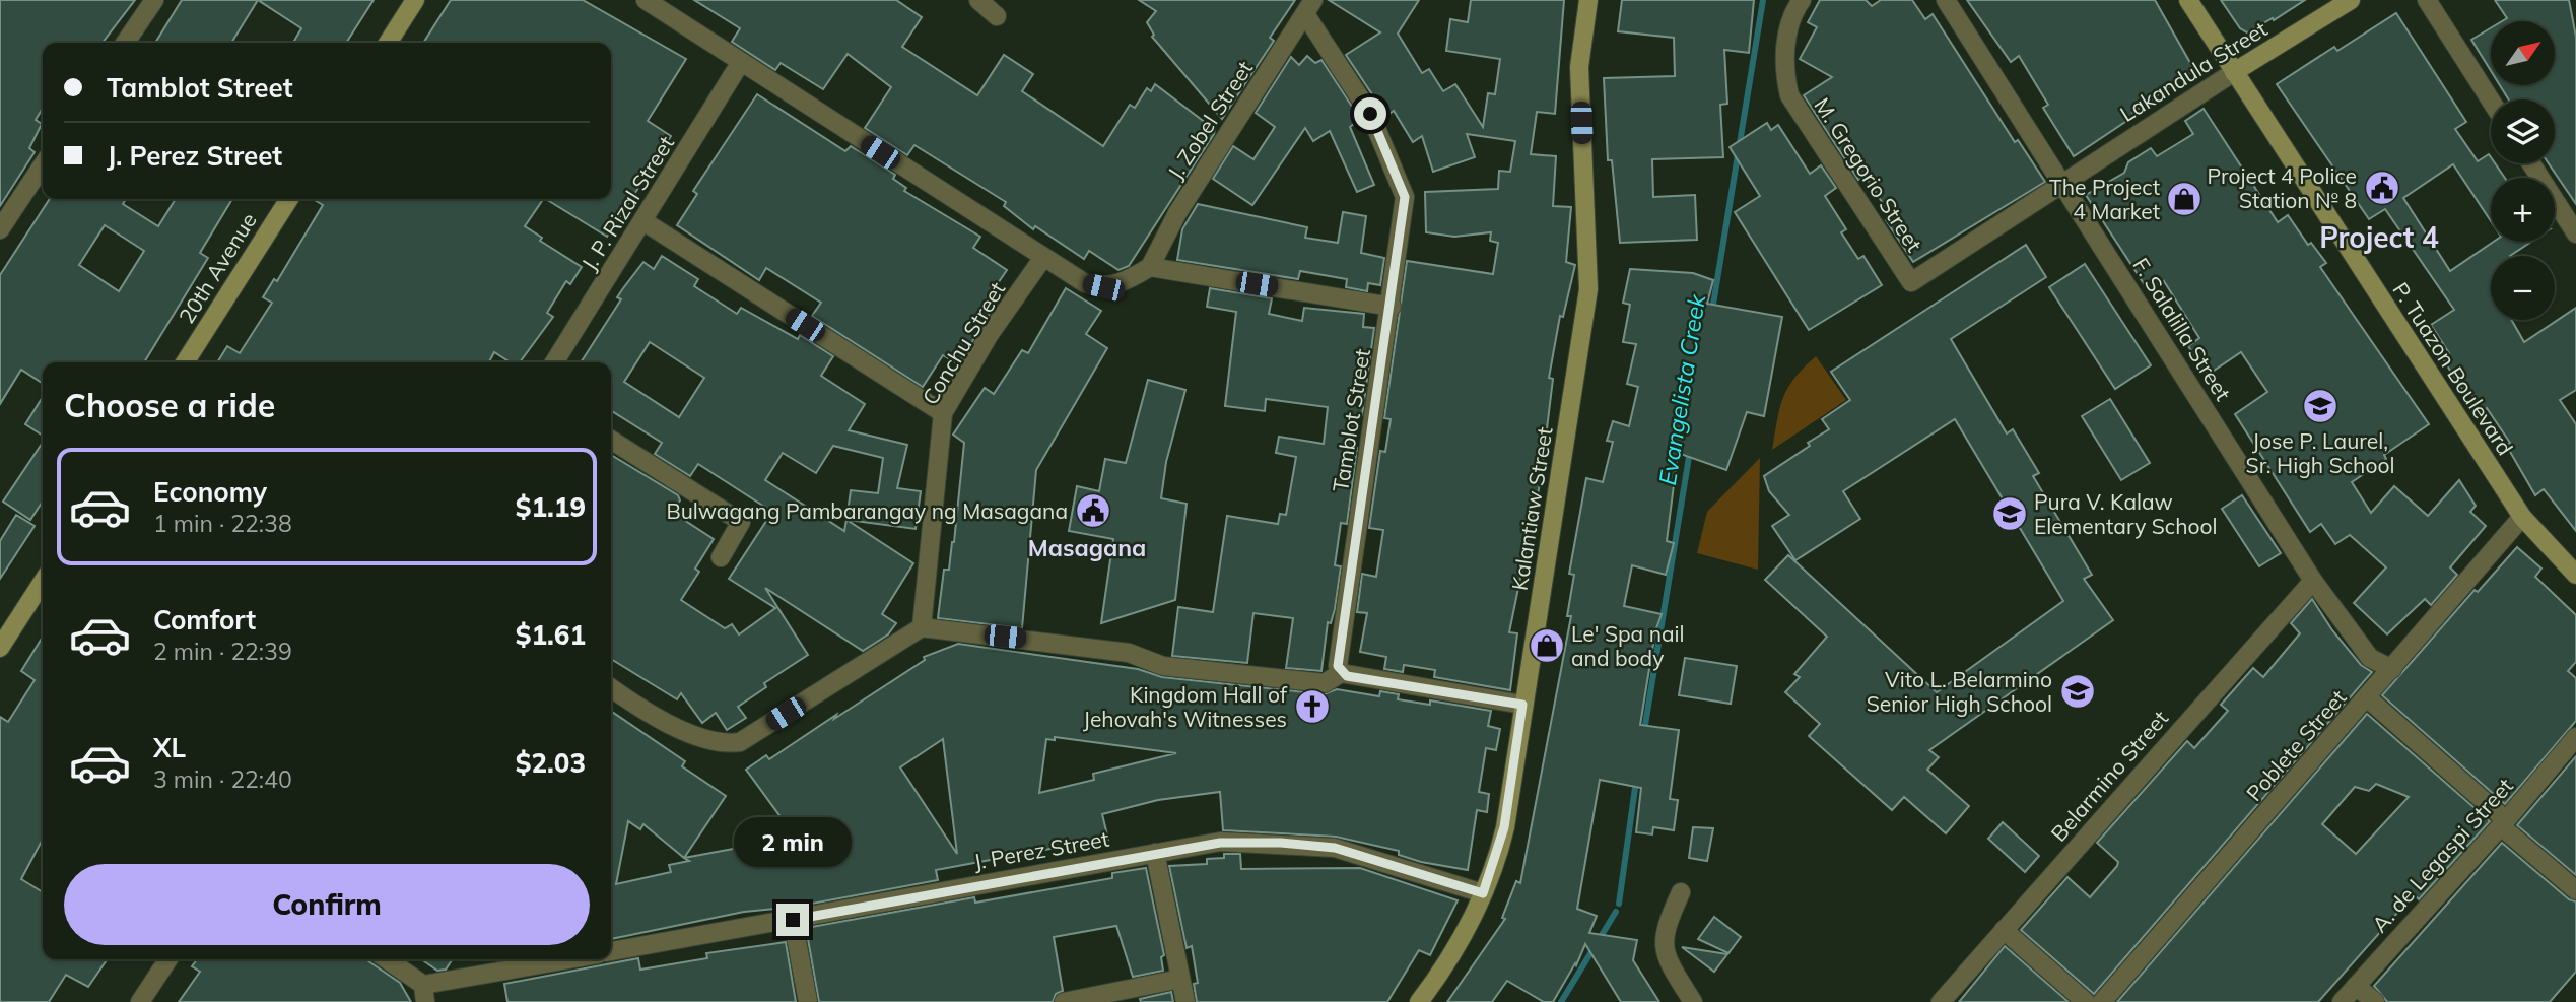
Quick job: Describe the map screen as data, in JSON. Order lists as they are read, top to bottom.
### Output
{
  "streets": {
    "street": [
      "Lakandula Street",
      "J. Zobel Street",
      "M. Gregorio Street",
      "J. P. Rizal Street",
      "20th Avenue",
      "F. Salalilla Street",
      "Conchu Street",
      "P. Tuazon Boulevard",
      "Tamblot Street",
      "Kalantiaw Street",
      "Poblete Street",
      "Belarmino Street",
      "J. Perez Street",
      "A. de Legaspi Street"
    ]
  },
  "crossings": [
    ["Lakandula Street", "M. Gregorio Street"],
    ["Lakandula Street", "F. Salalilla Street"],
    ["Lakandula Street", "P. Tuazon Boulevard"],
    ["J. Zobel Street", "Tamblot Street"],
    ["M. Gregorio Street", "F. Salalilla Street"],
    ["F. Salalilla Street", "Poblete Street"],
    ["F. Salalilla Street", "Belarmino Street"],
    ["P. Tuazon Boulevard", "Poblete Street"],
    ["Kalantiaw Street", "J. Perez Street"]
  ],
  "districts": ["Project 4", "Masagana"],
  "water": ["Evangelista Creek"],
  "places": {
    "public building": ["Project 4 Police Station № 8", "Bulwagang Pambarangay ng Masagana"],
    "shop": ["The Project 4 Market", "Le' Spa nail and body"],
    "school or university": ["Jose P. Laurel, Sr. High School", "Pura V. Kalaw Elementary School", "Vito L. Belarmino Senior High School"],
    "church": ["Kingdom Hall of Jehovah's Witnesses"]
  },
  "north": "top right",
  "page": {
    "map_buttons": ["+", "−"],
    "banner": ["Tamblot Street", "J. Perez Street"],
    "heading": "Choose a ride",
    "list": [
      {
        "name": "Economy",
        "note": "1 min · 22:38",
        "value": "$1.19"
      },
      {
        "name": "Comfort",
        "note": "2 min · 22:39",
        "value": "$1.61"
      },
      {
        "name": "XL",
        "note": "3 min · 22:40",
        "value": "$2.03"
      }
    ],
    "bubble": "2 min",
    "buttons": "Confirm"
  }
}
